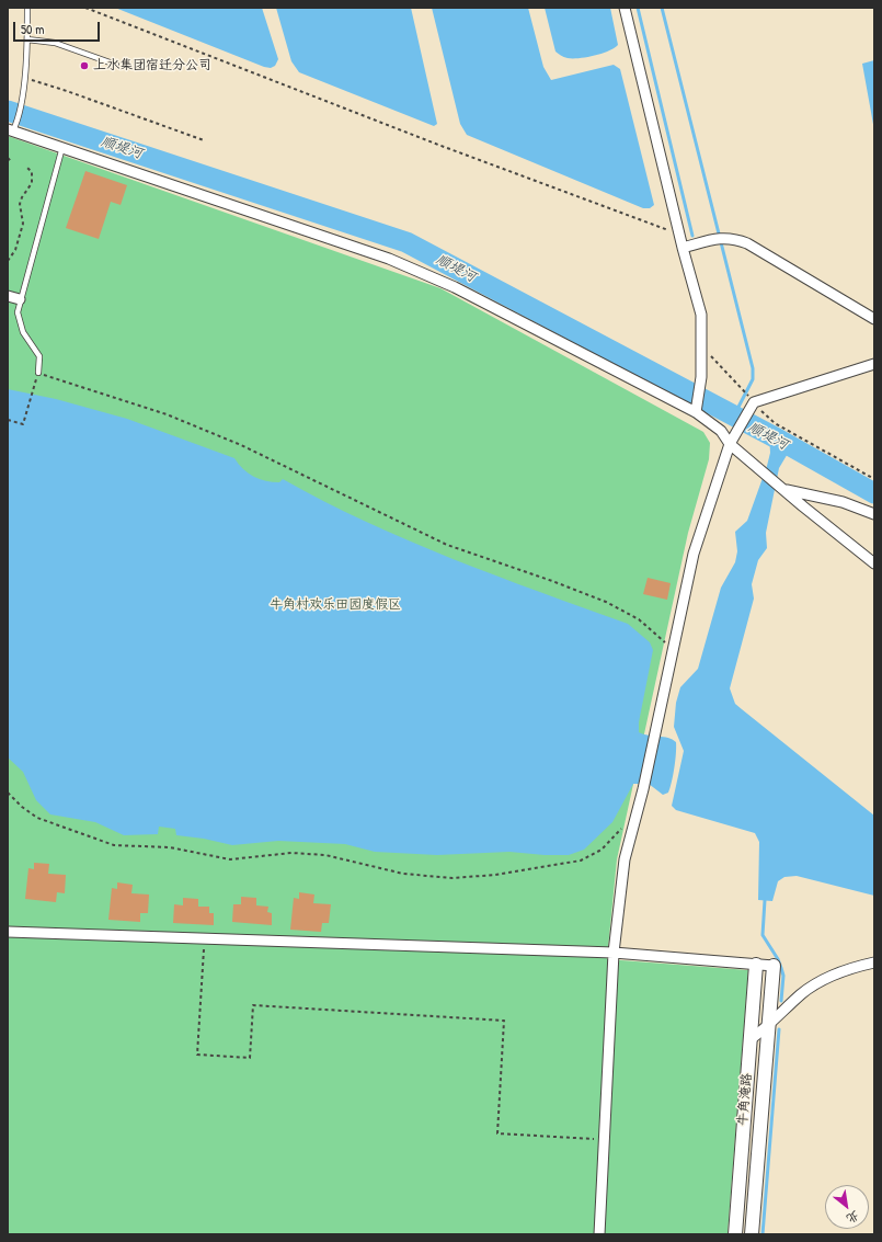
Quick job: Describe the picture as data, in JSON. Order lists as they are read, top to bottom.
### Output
{
  "streets": {
    "street": ["牛角淹路"]
  },
  "water": ["顺堤河"],
  "parks": ["牛角村欢乐田园度假区"],
  "places": ["上水集团宿迁分公司"],
  "scale_bar": "50 m",
  "north": "bottom right"
}
